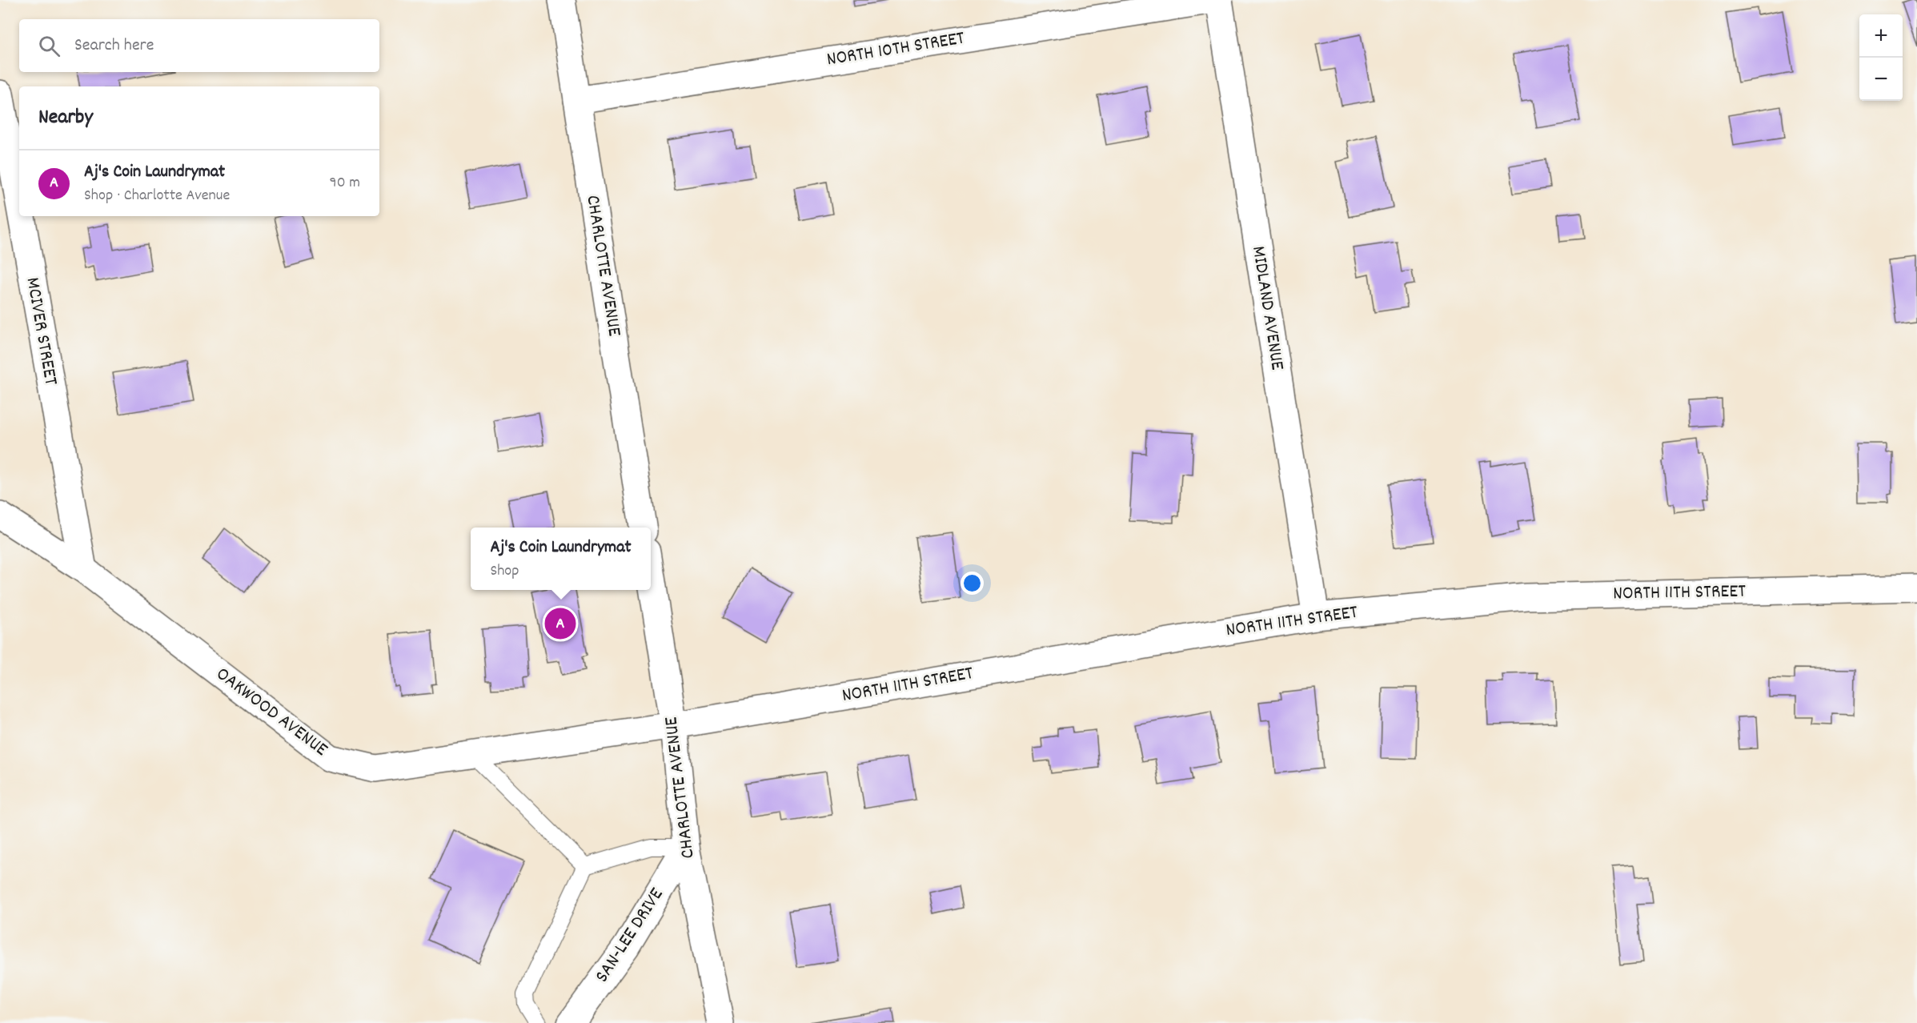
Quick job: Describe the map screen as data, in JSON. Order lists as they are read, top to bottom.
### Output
{
  "streets": {
    "street": [
      "NORTH 10TH STREET",
      "CHARLOTTE AVENUE",
      "MIDLAND AVENUE",
      "MCIVER STREET",
      "NORTH 11TH STREET",
      "OAKWOOD AVENUE",
      "SAN-LEE DRIVE"
    ]
  },
  "crossings": [
    ["NORTH 10TH STREET", "CHARLOTTE AVENUE"],
    ["CHARLOTTE AVENUE", "NORTH 11TH STREET"],
    ["CHARLOTTE AVENUE", "OAKWOOD AVENUE"],
    ["CHARLOTTE AVENUE", "SAN-LEE DRIVE"],
    ["MIDLAND AVENUE", "NORTH 11TH STREET"],
    ["MCIVER STREET", "OAKWOOD AVENUE"],
    ["NORTH 11TH STREET", "OAKWOOD AVENUE"]
  ],
  "page": {
    "map_buttons": ["+", "−"],
    "search": "Search here",
    "heading": "Nearby",
    "list": [
      {
        "mark": "A",
        "name": "Aj's Coin Laundrymat",
        "note": "Shop · Charlotte Avenue",
        "value": "90 m"
      }
    ],
    "popup": ["Aj's Coin Laundrymat", "Shop"],
    "pins": "A"
  }
}
